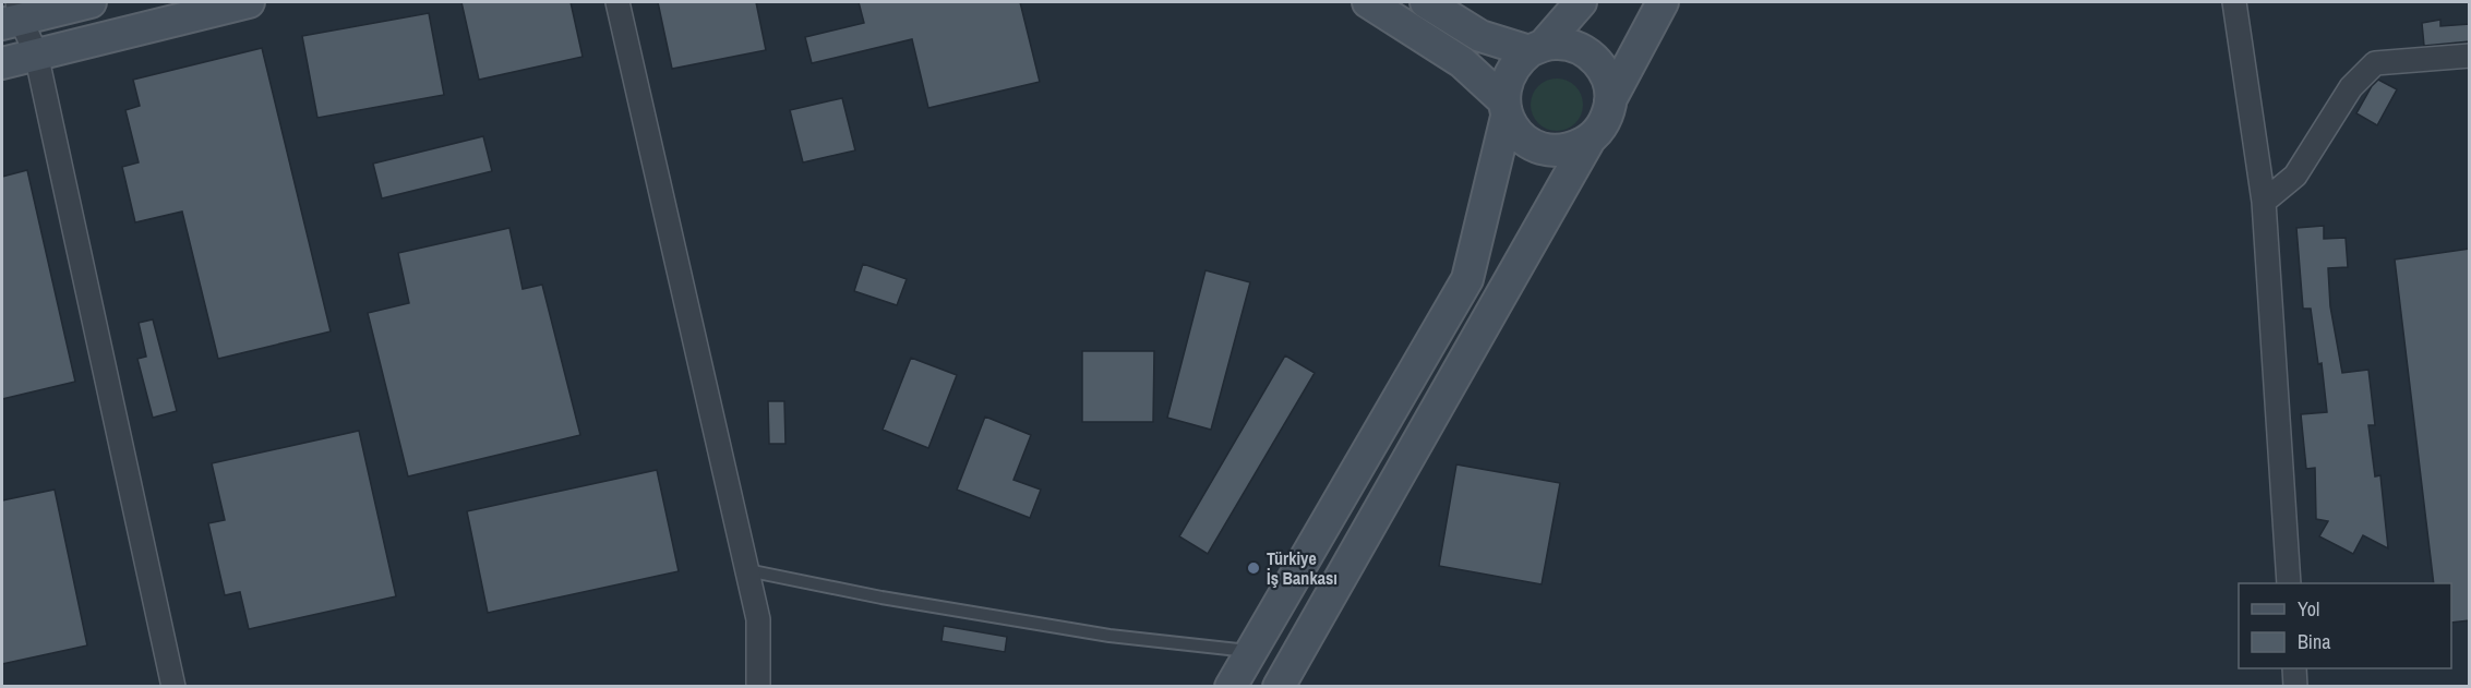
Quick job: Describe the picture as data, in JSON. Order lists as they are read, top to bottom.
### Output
{
  "places": ["Türkiye İş Bankası"],
  "legend": ["Yol", "Bina"]
}
